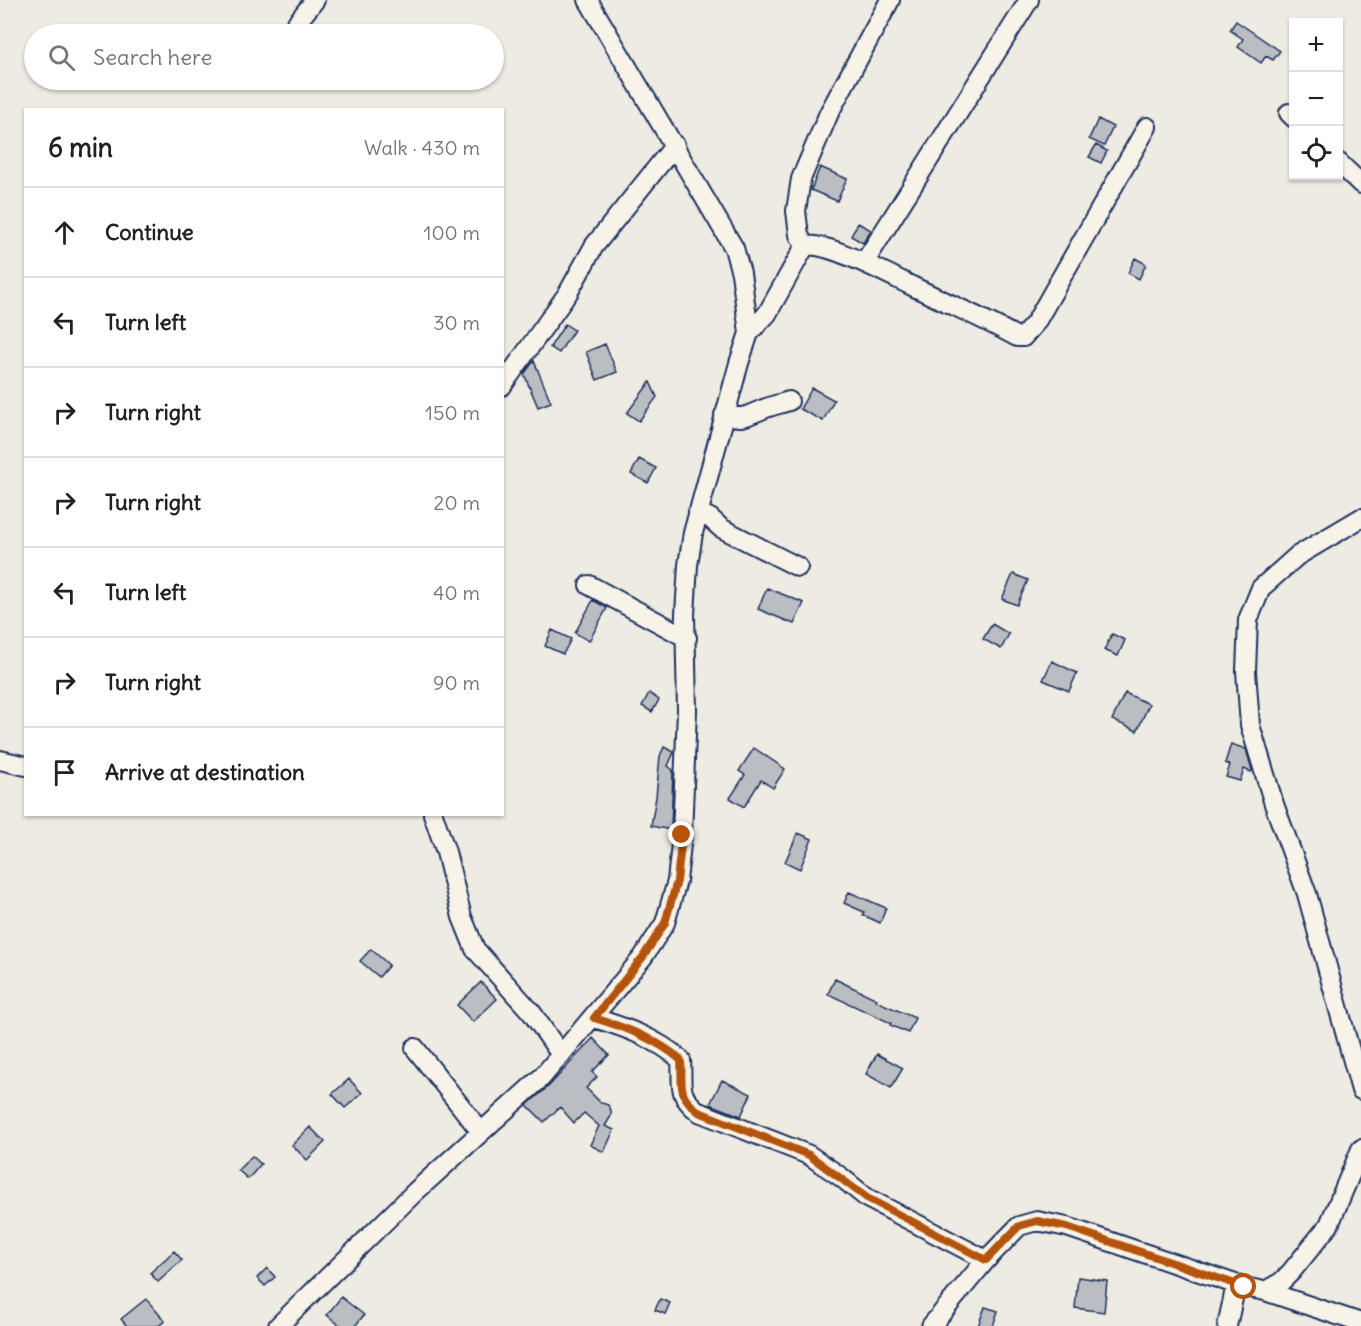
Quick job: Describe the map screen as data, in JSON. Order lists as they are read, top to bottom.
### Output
{
  "page": {
    "map_buttons": ["+", "−"],
    "search": "Search here",
    "heading": ["6 min", "Walk · 430 m"],
    "list": [
      ["Continue", "100 m"],
      ["Turn left", "30 m"],
      ["Turn right", "150 m"],
      ["Turn right", "20 m"],
      ["Turn left", "40 m"],
      ["Turn right", "90 m"],
      "Arrive at destination"
    ]
  }
}
